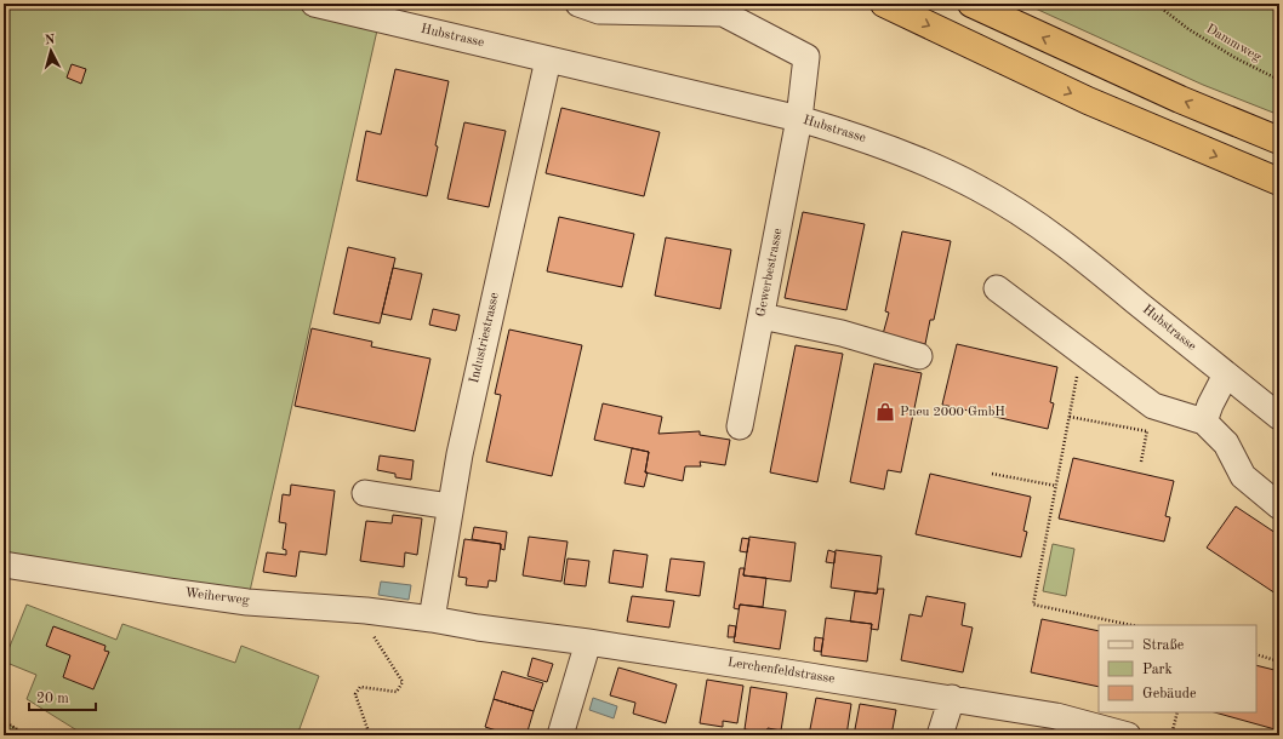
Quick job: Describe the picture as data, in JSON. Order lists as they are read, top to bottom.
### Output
{
  "streets": {
    "street": [
      "Hubstrasse",
      "Gewerbestrasse",
      "Industriestrasse",
      "Weiherweg",
      "Lerchenfeldstrasse"
    ],
    "path": ["Dammweg"]
  },
  "crossings": [
    ["Hubstrasse", "Gewerbestrasse"],
    ["Hubstrasse", "Industriestrasse"],
    ["Industriestrasse", "Weiherweg"],
    ["Industriestrasse", "Lerchenfeldstrasse"],
    ["Weiherweg", "Lerchenfeldstrasse"]
  ],
  "places": {
    "shop": ["Pneu 2000 GmbH"]
  },
  "legend": ["Straße", "Park", "Gebäude"],
  "scale_bar": "20 m",
  "north": "top"
}
